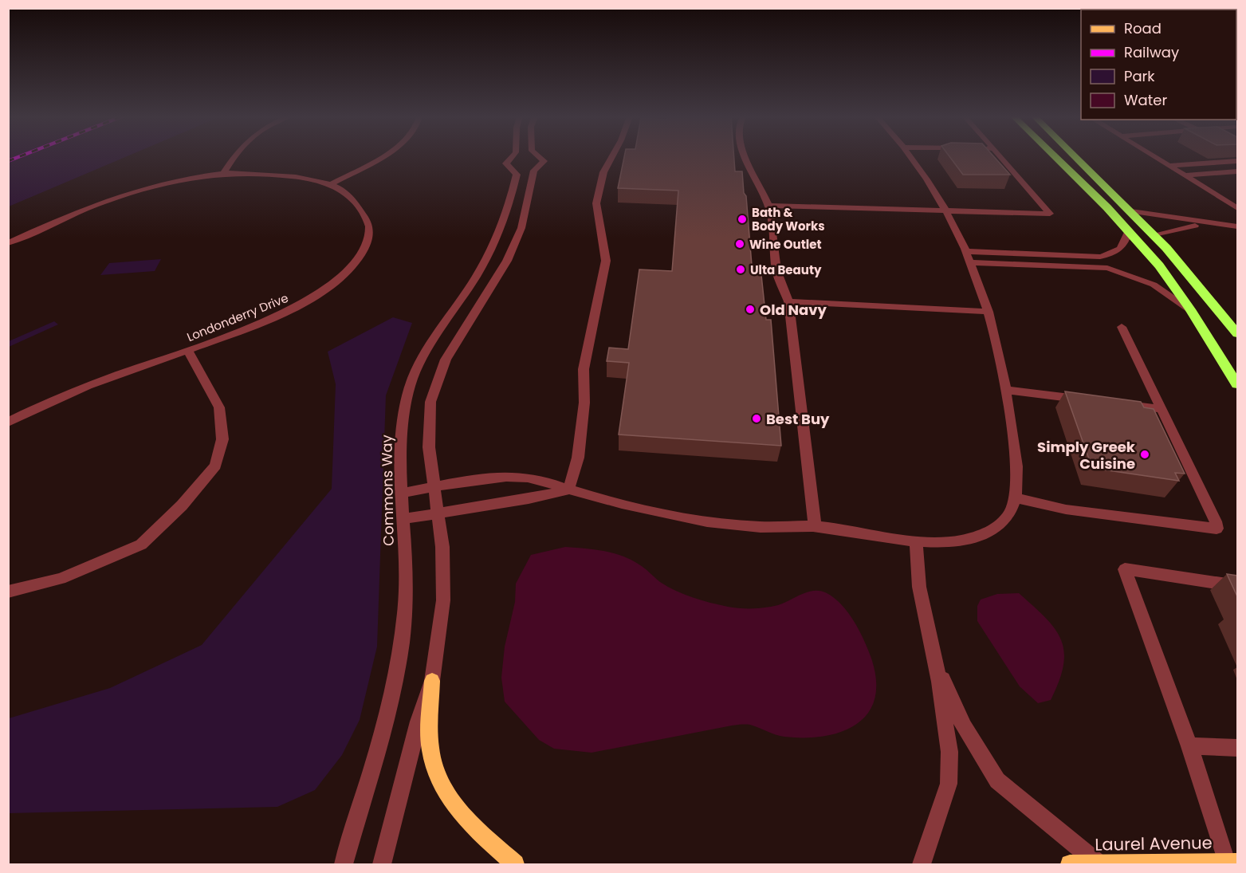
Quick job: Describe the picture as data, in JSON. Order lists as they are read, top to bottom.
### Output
{
  "streets": {
    "main road": ["Laurel Avenue"],
    "street": ["Londonderry Drive", "Commons Way"]
  },
  "places": [
    "Bath & Body Works",
    "Wine Outlet",
    "Ulta Beauty",
    "Old Navy",
    "Best Buy",
    "Simply Greek Cuisine"
  ],
  "legend": [
    "Road",
    "Railway",
    "Park",
    "Water"
  ]
}
